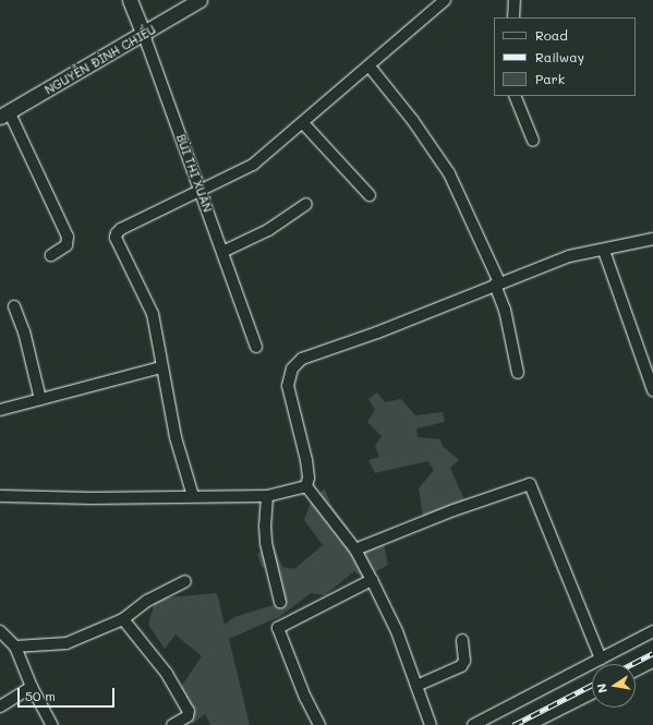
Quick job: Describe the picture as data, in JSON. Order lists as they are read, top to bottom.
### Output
{
  "streets": {
    "street": ["NGUYỄN ĐÌNH CHIỂU", "BÙI THỊ XUÂN"]
  },
  "crossings": [
    ["NGUYỄN ĐÌNH CHIỂU", "BÙI THỊ XUÂN"]
  ],
  "legend": ["Road", "Railway", "Park"],
  "scale_bar": "50 m",
  "north": "left"
}
